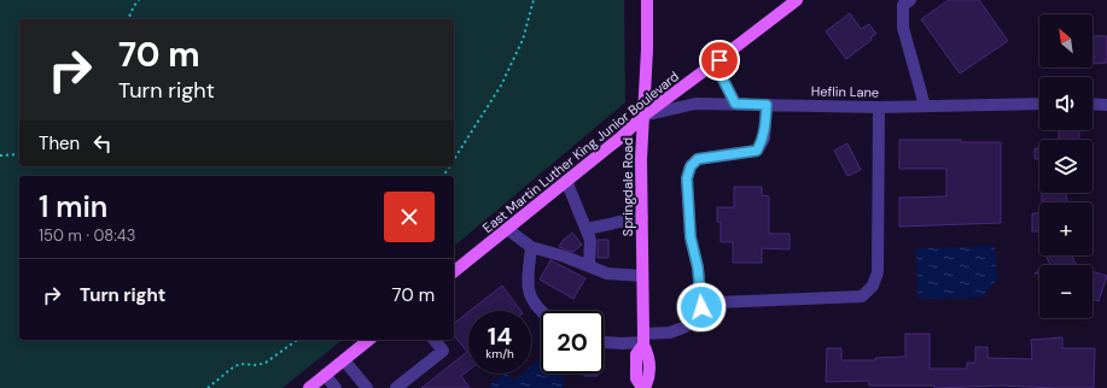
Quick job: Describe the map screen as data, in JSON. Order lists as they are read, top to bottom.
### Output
{
  "streets": {
    "main road": ["East Martin Luther King Junior Boulevard", "Springdale Road"],
    "street": ["Heflin Lane"]
  },
  "crossings": [
    ["Heflin Lane", "East Martin Luther King Junior Boulevard"],
    ["Heflin Lane", "Springdale Road"],
    ["East Martin Luther King Junior Boulevard", "Springdale Road"]
  ],
  "north": "top left",
  "page": {
    "map_buttons": ["+", "−"],
    "turn": ["70 m", "Turn right"],
    "then": "Then",
    "heading": ["1 min", "150 m · 08:43"],
    "list": [
      {
        "name": "Turn right",
        "value": "70 m"
      }
    ],
    "speed": "14 km/h",
    "limit": "20"
  }
}
